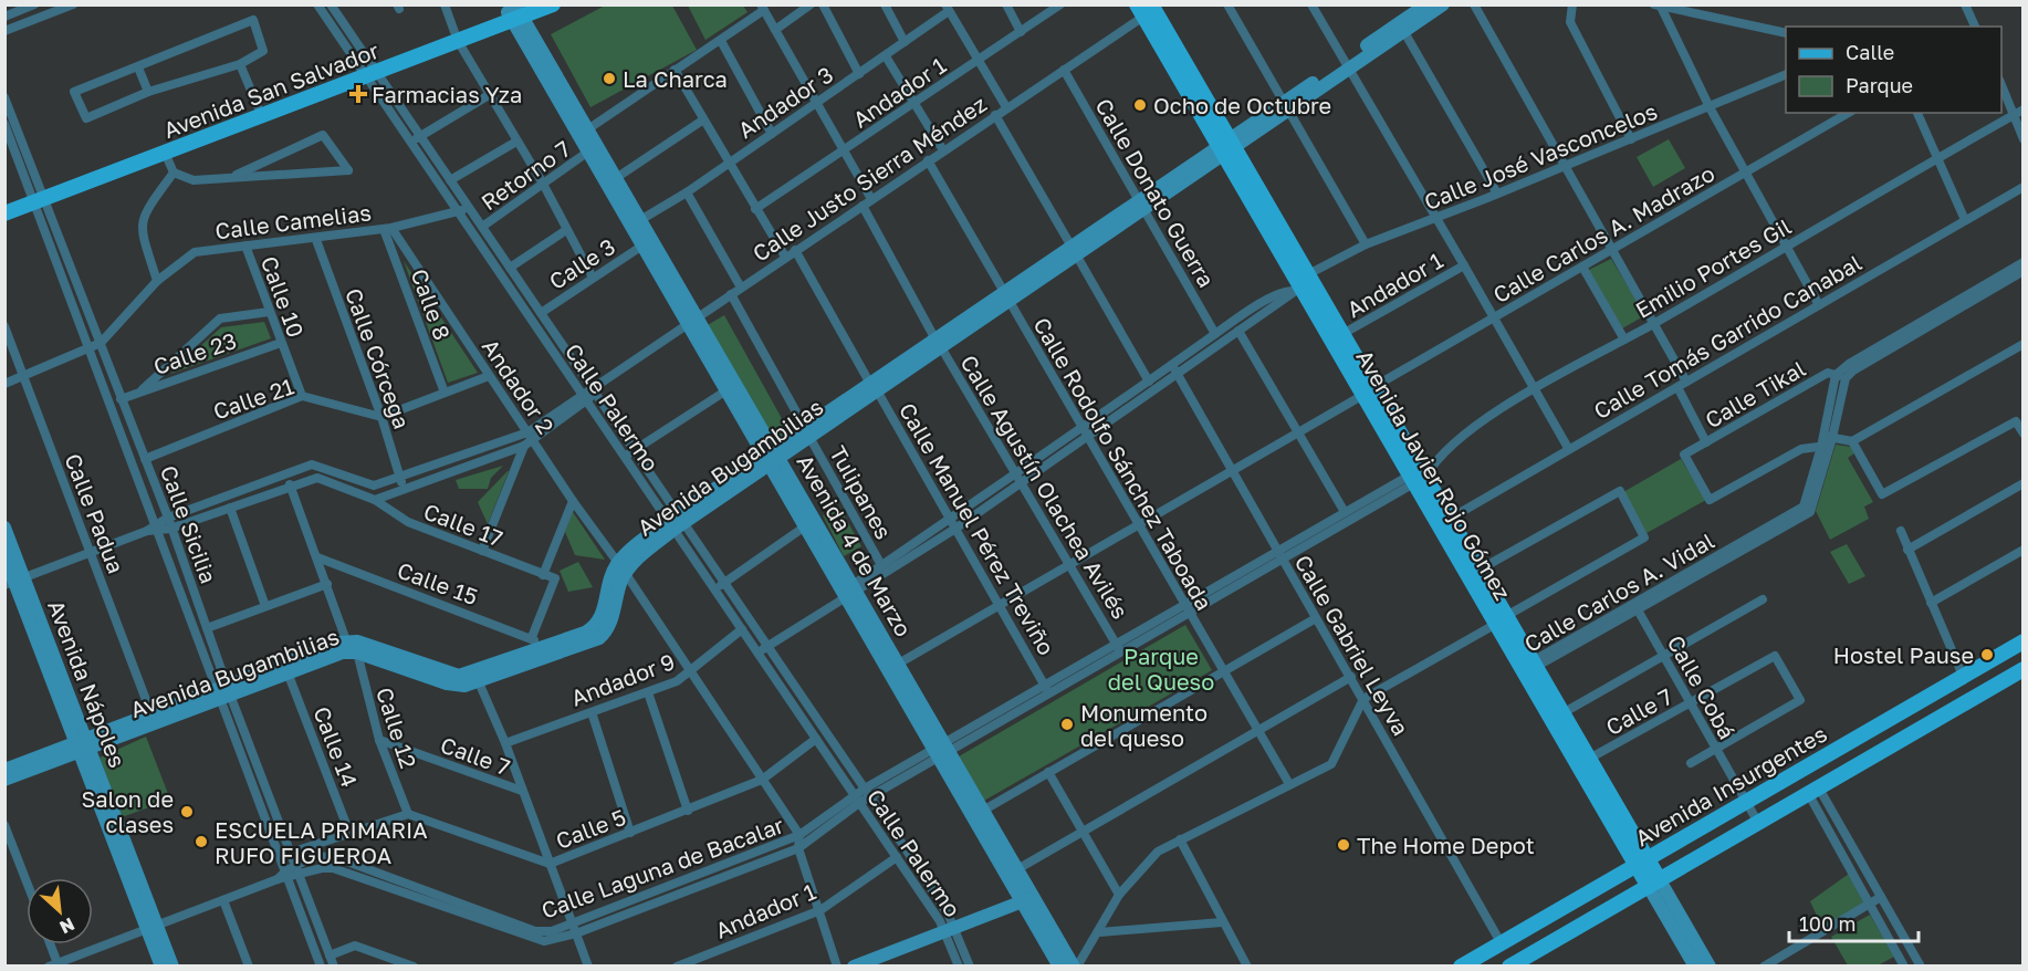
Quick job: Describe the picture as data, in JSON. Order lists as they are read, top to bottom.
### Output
{
  "streets": {
    "main road": [
      "Avenida San Salvador",
      "Avenida Bugambilias",
      "Avenida Javier Rojo Gómez",
      "Avenida 4 de Marzo",
      "Avenida Nápoles",
      "Avenida Insurgentes"
    ],
    "street": [
      "Andador 1",
      "Andador 3",
      "Calle José Vasconcelos",
      "Retorno 7",
      "Calle Justo Sierra Méndez",
      "Calle Donato Guerra",
      "Calle Camelias",
      "Calle Carlos A. Madrazo",
      "Calle 3",
      "Emilio Portes Gil",
      "Calle 10",
      "Calle 8",
      "Calle Tomás Garrido Canabal",
      "Calle 23",
      "Calle Córcega",
      "Andador 2",
      "Calle Tikal",
      "Calle 21",
      "Calle Palermo",
      "Calle Rodolfo Sánchez Taboada",
      "Calle Agustín Olachea Avilés",
      "Tulipanes",
      "Calle Padua",
      "Calle Sicilia",
      "Calle 17",
      "Calle Manuel Pérez Treviño",
      "Calle 15",
      "Calle Carlos A. Vidal",
      "Calle Gabriel Leyva",
      "Andador 9",
      "Calle Cobá",
      "Calle 7",
      "Calle 12",
      "Calle 14",
      "Calle 5",
      "Calle Laguna de Bacalar"
    ]
  },
  "crossings": [
    ["Avenida San Salvador", "Calle Palermo"],
    ["Avenida San Salvador", "Calle Sicilia"],
    ["Avenida San Salvador", "Avenida 4 de Marzo"],
    ["Andador 1", "Calle Palermo"],
    ["Andador 1", "Avenida Javier Rojo Gómez"],
    ["Andador 3", "Avenida 4 de Marzo"],
    ["Calle José Vasconcelos", "Calle Donato Guerra"],
    ["Calle José Vasconcelos", "Calle Palermo"],
    ["Calle José Vasconcelos", "Calle Rodolfo Sánchez Taboada"],
    ["Calle José Vasconcelos", "Avenida Javier Rojo Gómez"],
    ["Calle José Vasconcelos", "Calle Agustín Olachea Avilés"],
    ["Calle José Vasconcelos", "Tulipanes"],
    ["Calle José Vasconcelos", "Calle Manuel Pérez Treviño"],
    ["Calle José Vasconcelos", "Avenida 4 de Marzo"],
    ["Calle José Vasconcelos", "Calle Gabriel Leyva"],
    ["Retorno 7", "Calle Palermo"],
    ["Retorno 7", "Avenida 4 de Marzo"],
    ["Calle Justo Sierra Méndez", "Calle Donato Guerra"],
    ["Calle Justo Sierra Méndez", "Calle Palermo"],
    ["Calle Justo Sierra Méndez", "Calle Rodolfo Sánchez Taboada"],
    ["Calle Justo Sierra Méndez", "Avenida Javier Rojo Gómez"],
    ["Calle Justo Sierra Méndez", "Calle Agustín Olachea Avilés"],
    ["Calle Justo Sierra Méndez", "Tulipanes"],
    ["Calle Justo Sierra Méndez", "Calle Manuel Pérez Treviño"],
    ["Calle Justo Sierra Méndez", "Avenida 4 de Marzo"],
    ["Calle Donato Guerra", "Avenida Bugambilias"],
    ["Calle Camelias", "Calle 10"],
    ["Calle Camelias", "Calle 8"],
    ["Calle Camelias", "Calle Córcega"],
    ["Calle Camelias", "Andador 2"],
    ["Calle Camelias", "Calle Palermo"],
    ["Calle Camelias", "Calle Padua"],
    ["Calle Camelias", "Calle Sicilia"],
    ["Calle Carlos A. Madrazo", "Calle Rodolfo Sánchez Taboada"],
    ["Calle Carlos A. Madrazo", "Avenida Javier Rojo Gómez"],
    ["Calle Carlos A. Madrazo", "Calle Agustín Olachea Avilés"],
    ["Calle Carlos A. Madrazo", "Calle Manuel Pérez Treviño"],
    ["Calle Carlos A. Madrazo", "Avenida 4 de Marzo"],
    ["Calle Carlos A. Madrazo", "Calle Gabriel Leyva"],
    ["Calle 3", "Calle Palermo"],
    ["Calle 3", "Avenida 4 de Marzo"],
    ["Emilio Portes Gil", "Avenida Javier Rojo Gómez"],
    ["Calle 10", "Calle 23"],
    ["Calle 10", "Calle 21"],
    ["Calle 8", "Andador 2"],
    ["Calle Tomás Garrido Canabal", "Avenida Javier Rojo Gómez"],
    ["Calle 23", "Calle Sicilia"],
    ["Calle Córcega", "Calle 21"],
    ["Andador 2", "Avenida Bugambilias"],
    ["Andador 2", "Andador 9"],
    ["Andador 2", "Calle 5"],
    ["Andador 2", "Calle Laguna de Bacalar"],
    ["Calle Tikal", "Calle Carlos A. Vidal"],
    ["Calle 21", "Calle Sicilia"],
    ["Calle Palermo", "Avenida Bugambilias"],
    ["Calle Palermo", "Andador 9"],
    ["Calle Palermo", "Calle 5"],
    ["Calle Palermo", "Calle Laguna de Bacalar"],
    ["Calle Rodolfo Sánchez Taboada", "Avenida Bugambilias"],
    ["Avenida Bugambilias", "Avenida Javier Rojo Gómez"],
    ["Avenida Bugambilias", "Calle Agustín Olachea Avilés"],
    ["Avenida Bugambilias", "Tulipanes"],
    ["Avenida Bugambilias", "Calle Padua"],
    ["Avenida Bugambilias", "Calle Sicilia"],
    ["Avenida Bugambilias", "Calle 17"],
    ["Avenida Bugambilias", "Calle Manuel Pérez Treviño"],
    ["Avenida Bugambilias", "Avenida 4 de Marzo"],
    ["Avenida Bugambilias", "Calle 15"],
    ["Avenida Bugambilias", "Avenida Nápoles"],
    ["Avenida Bugambilias", "Calle 12"],
    ["Avenida Bugambilias", "Calle 14"],
    ["Avenida Javier Rojo Gómez", "Calle Carlos A. Vidal"],
    ["Avenida Javier Rojo Gómez", "Calle 7"],
    ["Avenida Javier Rojo Gómez", "Avenida Insurgentes"],
    ["Calle Sicilia", "Calle 17"],
    ["Calle Sicilia", "Calle Laguna de Bacalar"],
    ["Calle 17", "Calle 15"],
    ["Avenida 4 de Marzo", "Calle Laguna de Bacalar"],
    ["Calle Carlos A. Vidal", "Calle Cobá"],
    ["Calle Gabriel Leyva", "Avenida Insurgentes"],
    ["Avenida Nápoles", "Calle Laguna de Bacalar"],
    ["Calle Cobá", "Calle 7"],
    ["Calle Cobá", "Avenida Insurgentes"],
    ["Calle 7", "Calle 12"],
    ["Calle 12", "Calle 5"]
  ],
  "parks": ["Parque del Queso"],
  "places": {
    "other": [
      "La Charca",
      "Ocho de Octubre",
      "Hostel Pause",
      "Monumento del queso",
      "Salon de clases",
      "ESCUELA PRIMARIA RUFO FIGUEROA",
      "The Home Depot"
    ],
    "health": ["Farmacias Yza"]
  },
  "legend": ["Calle", "Parque"],
  "scale_bar": "100 m",
  "north": "bottom right"
}
